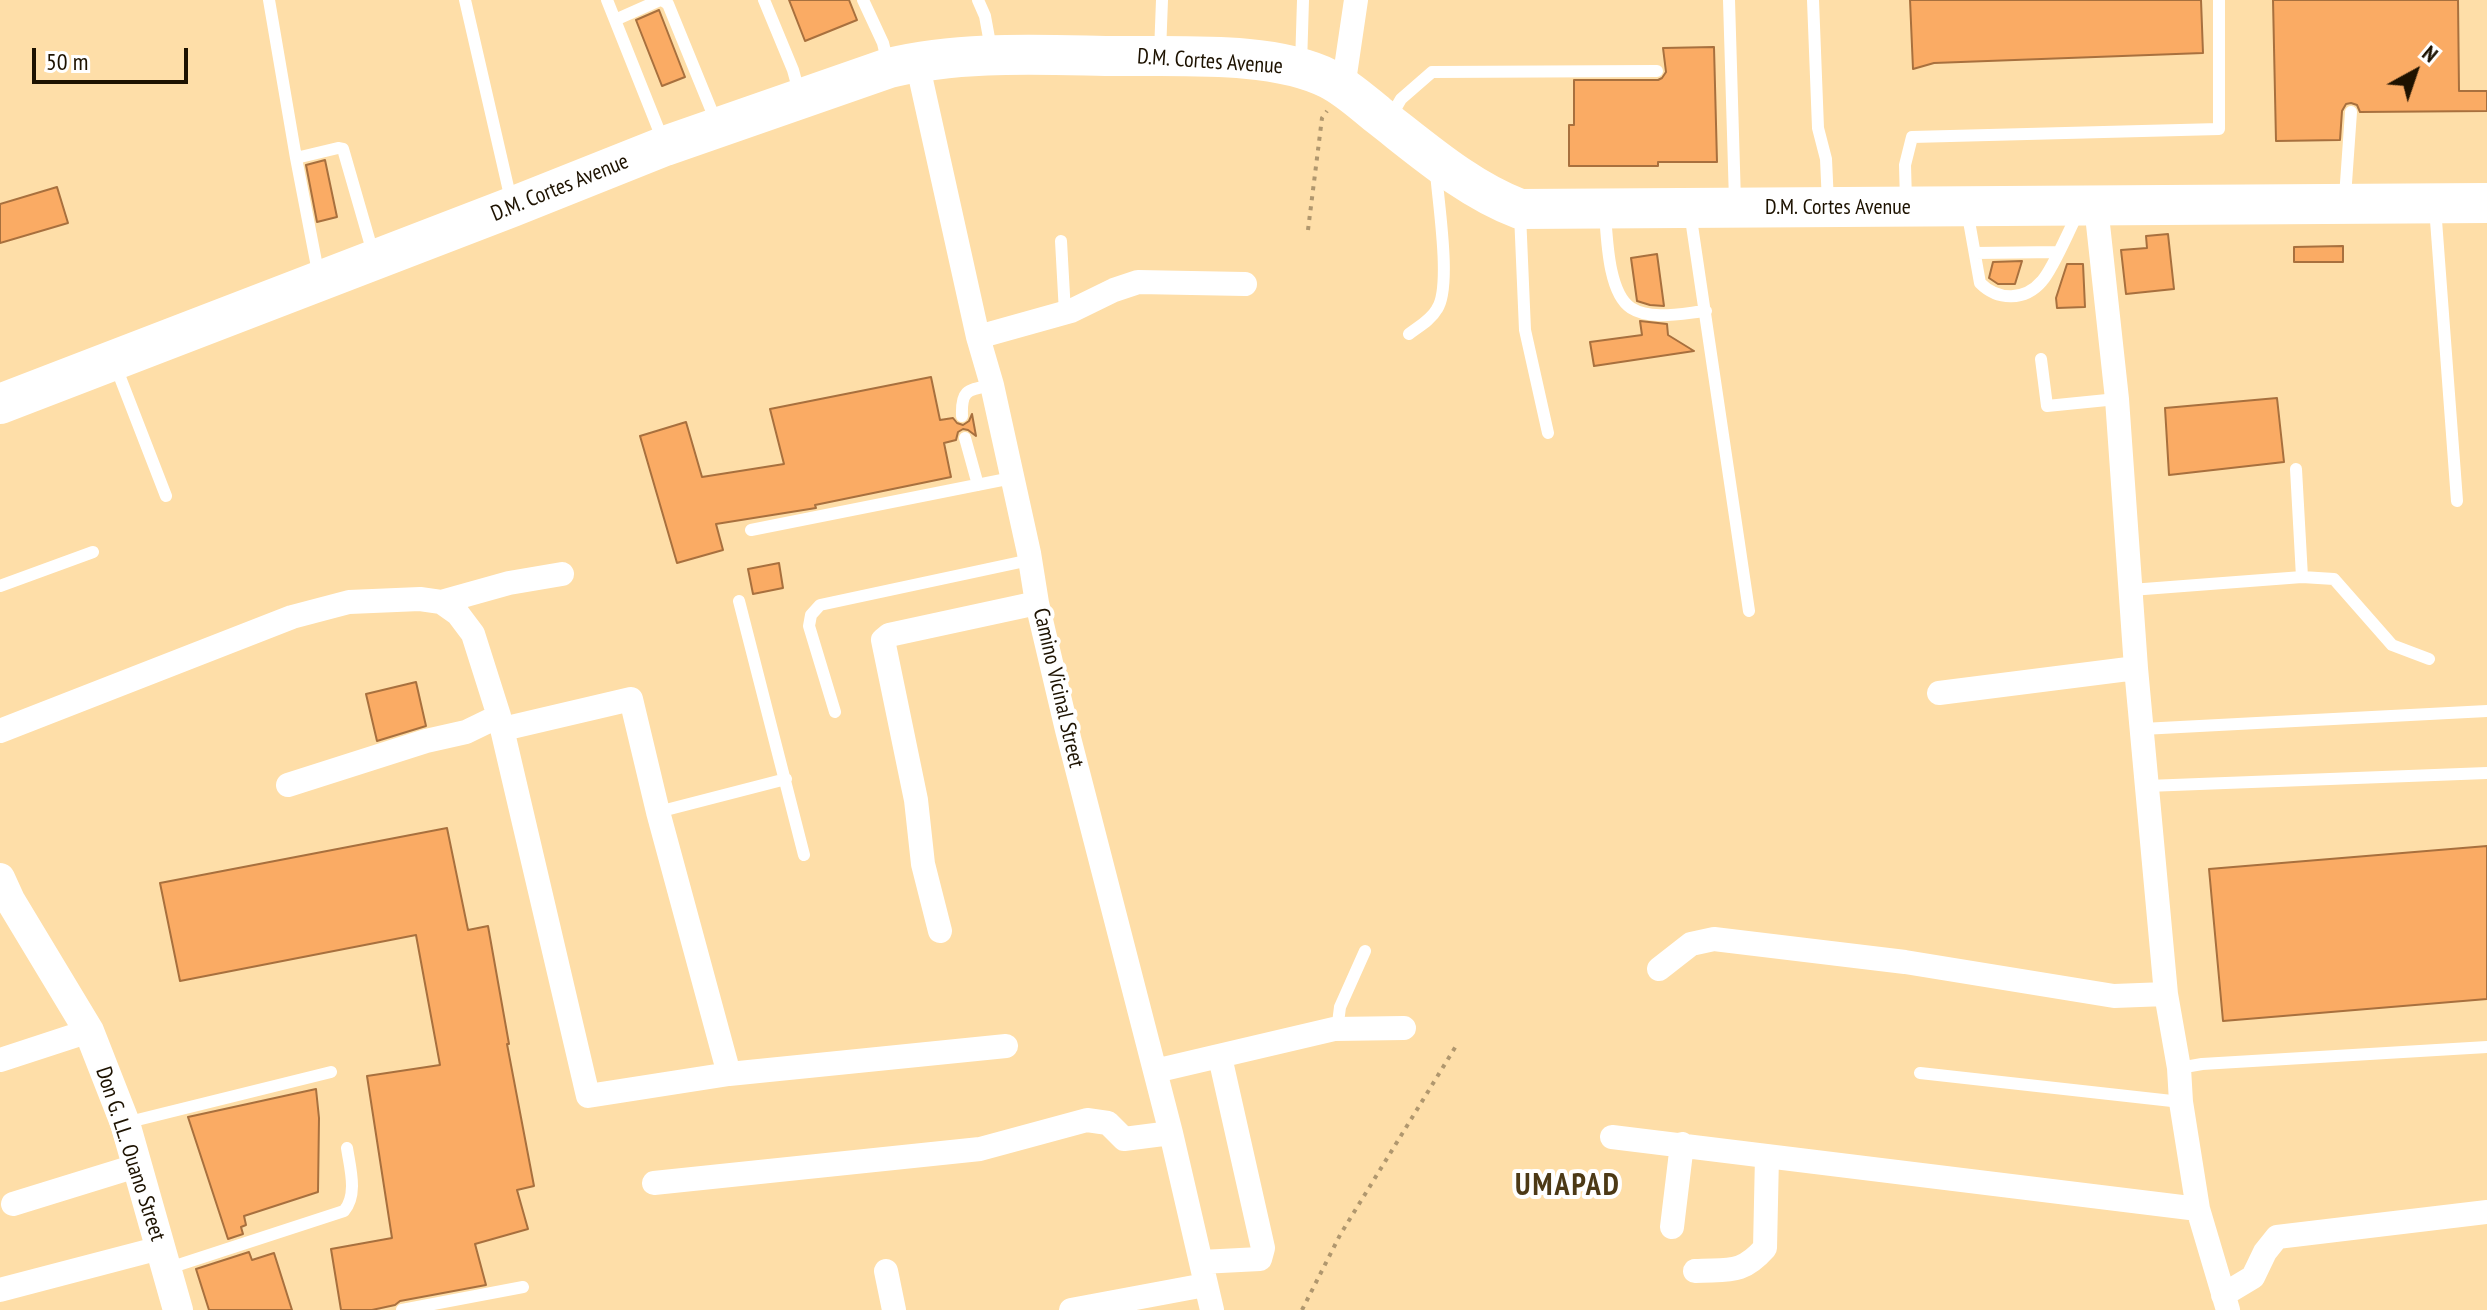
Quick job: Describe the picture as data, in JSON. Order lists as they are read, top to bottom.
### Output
{
  "streets": {
    "highway": ["D.M. Cortes Avenue"],
    "street": ["Camino Vicinal Street", "Don G. LL. Ouano Street"]
  },
  "crossings": [
    ["D.M. Cortes Avenue", "Camino Vicinal Street"]
  ],
  "districts": ["UMAPAD"],
  "scale_bar": "50 m",
  "north": "top right"
}
